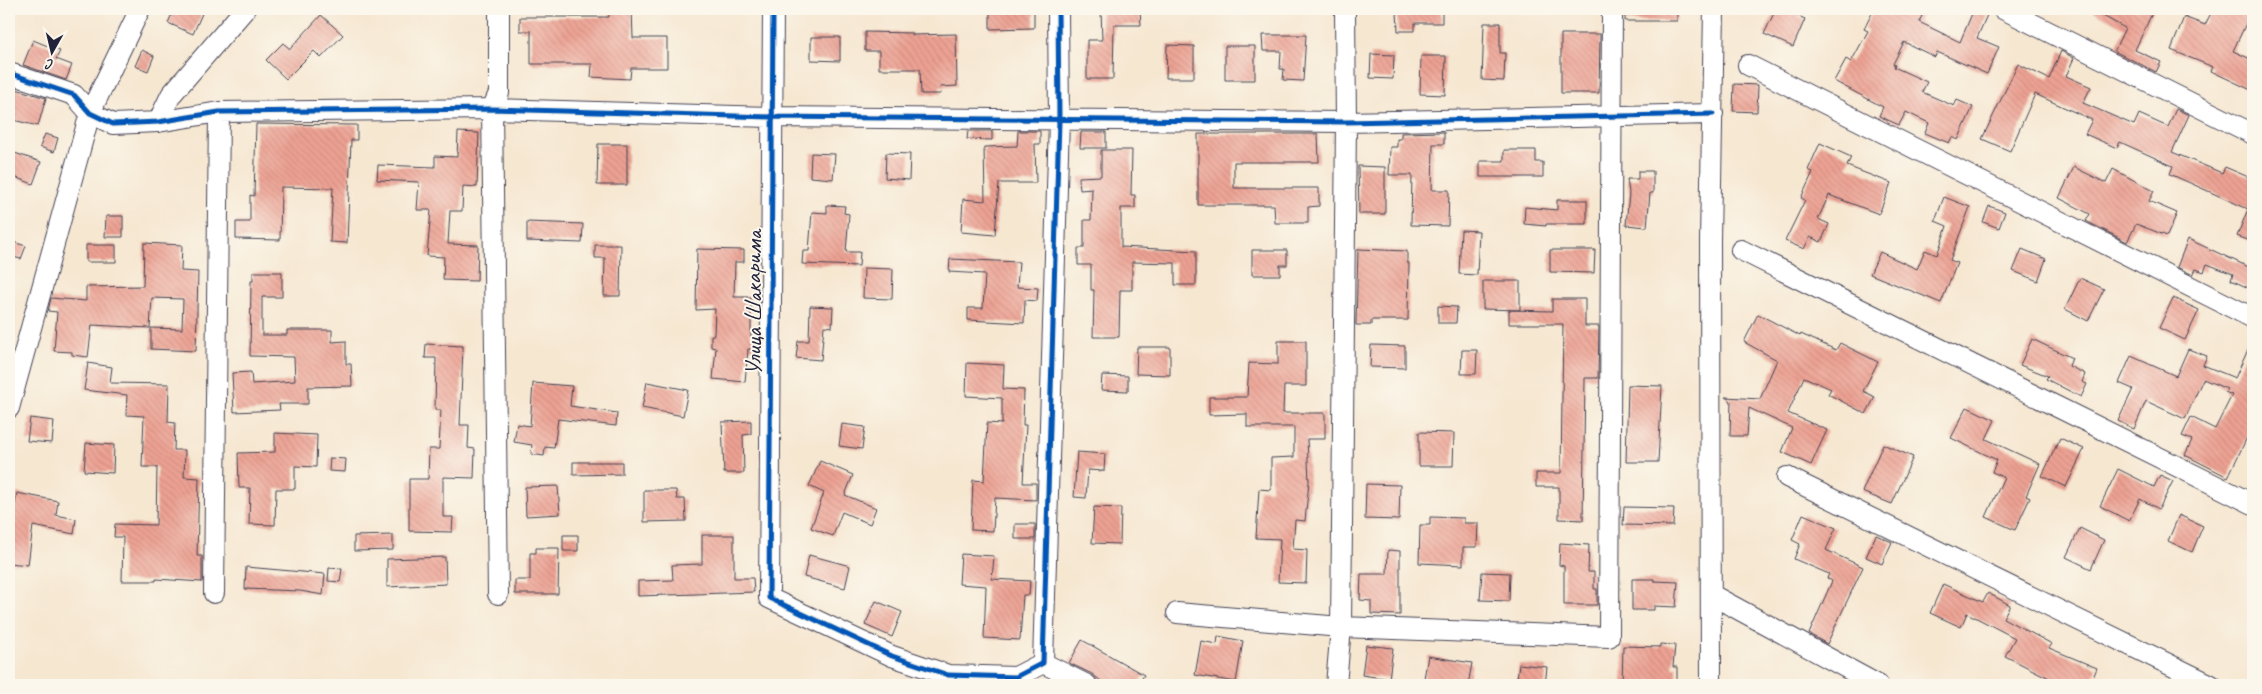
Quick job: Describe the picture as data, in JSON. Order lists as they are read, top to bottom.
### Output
{
  "streets": {
    "street": ["Улица Шакарима"]
  },
  "north": "bottom"
}
